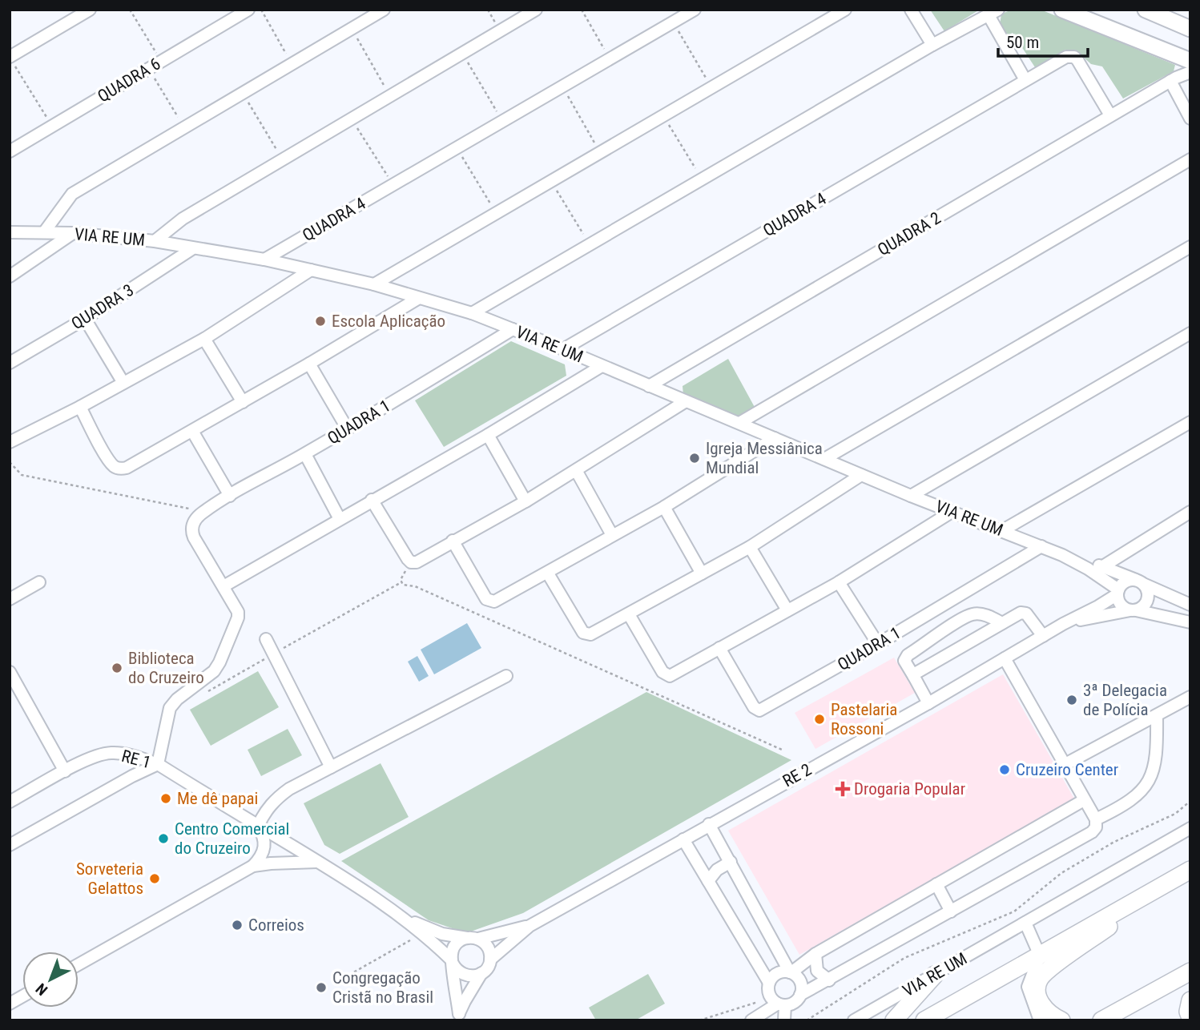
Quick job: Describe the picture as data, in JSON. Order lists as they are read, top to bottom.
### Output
{
  "streets": {
    "street": [
      "QUADRA 6",
      "QUADRA 4",
      "QUADRA 2",
      "VIA RE UM",
      "QUADRA 3",
      "QUADRA 1",
      "RE 1",
      "RE 2"
    ]
  },
  "crossings": [
    ["QUADRA 4", "QUADRA 2"],
    ["QUADRA 4", "VIA RE UM"],
    ["QUADRA 2", "VIA RE UM"],
    ["VIA RE UM", "QUADRA 3"],
    ["VIA RE UM", "QUADRA 1"],
    ["VIA RE UM", "RE 2"],
    ["RE 1", "RE 2"]
  ],
  "places": {
    "other": [
      "Escola Aplicação",
      "Igreja Messiânica Mundial",
      "Biblioteca do Cruzeiro",
      "3ª Delegacia de Polícia",
      "Pastelaria Rossoni",
      "Cruzeiro Center",
      "Me dê papai",
      "Centro Comercial do Cruzeiro",
      "Sorveteria Gelattos",
      "Correios",
      "Congregação Cristã no Brasil"
    ],
    "health": ["Drogaria Popular"]
  },
  "scale_bar": "50 m",
  "north": "bottom left"
}
